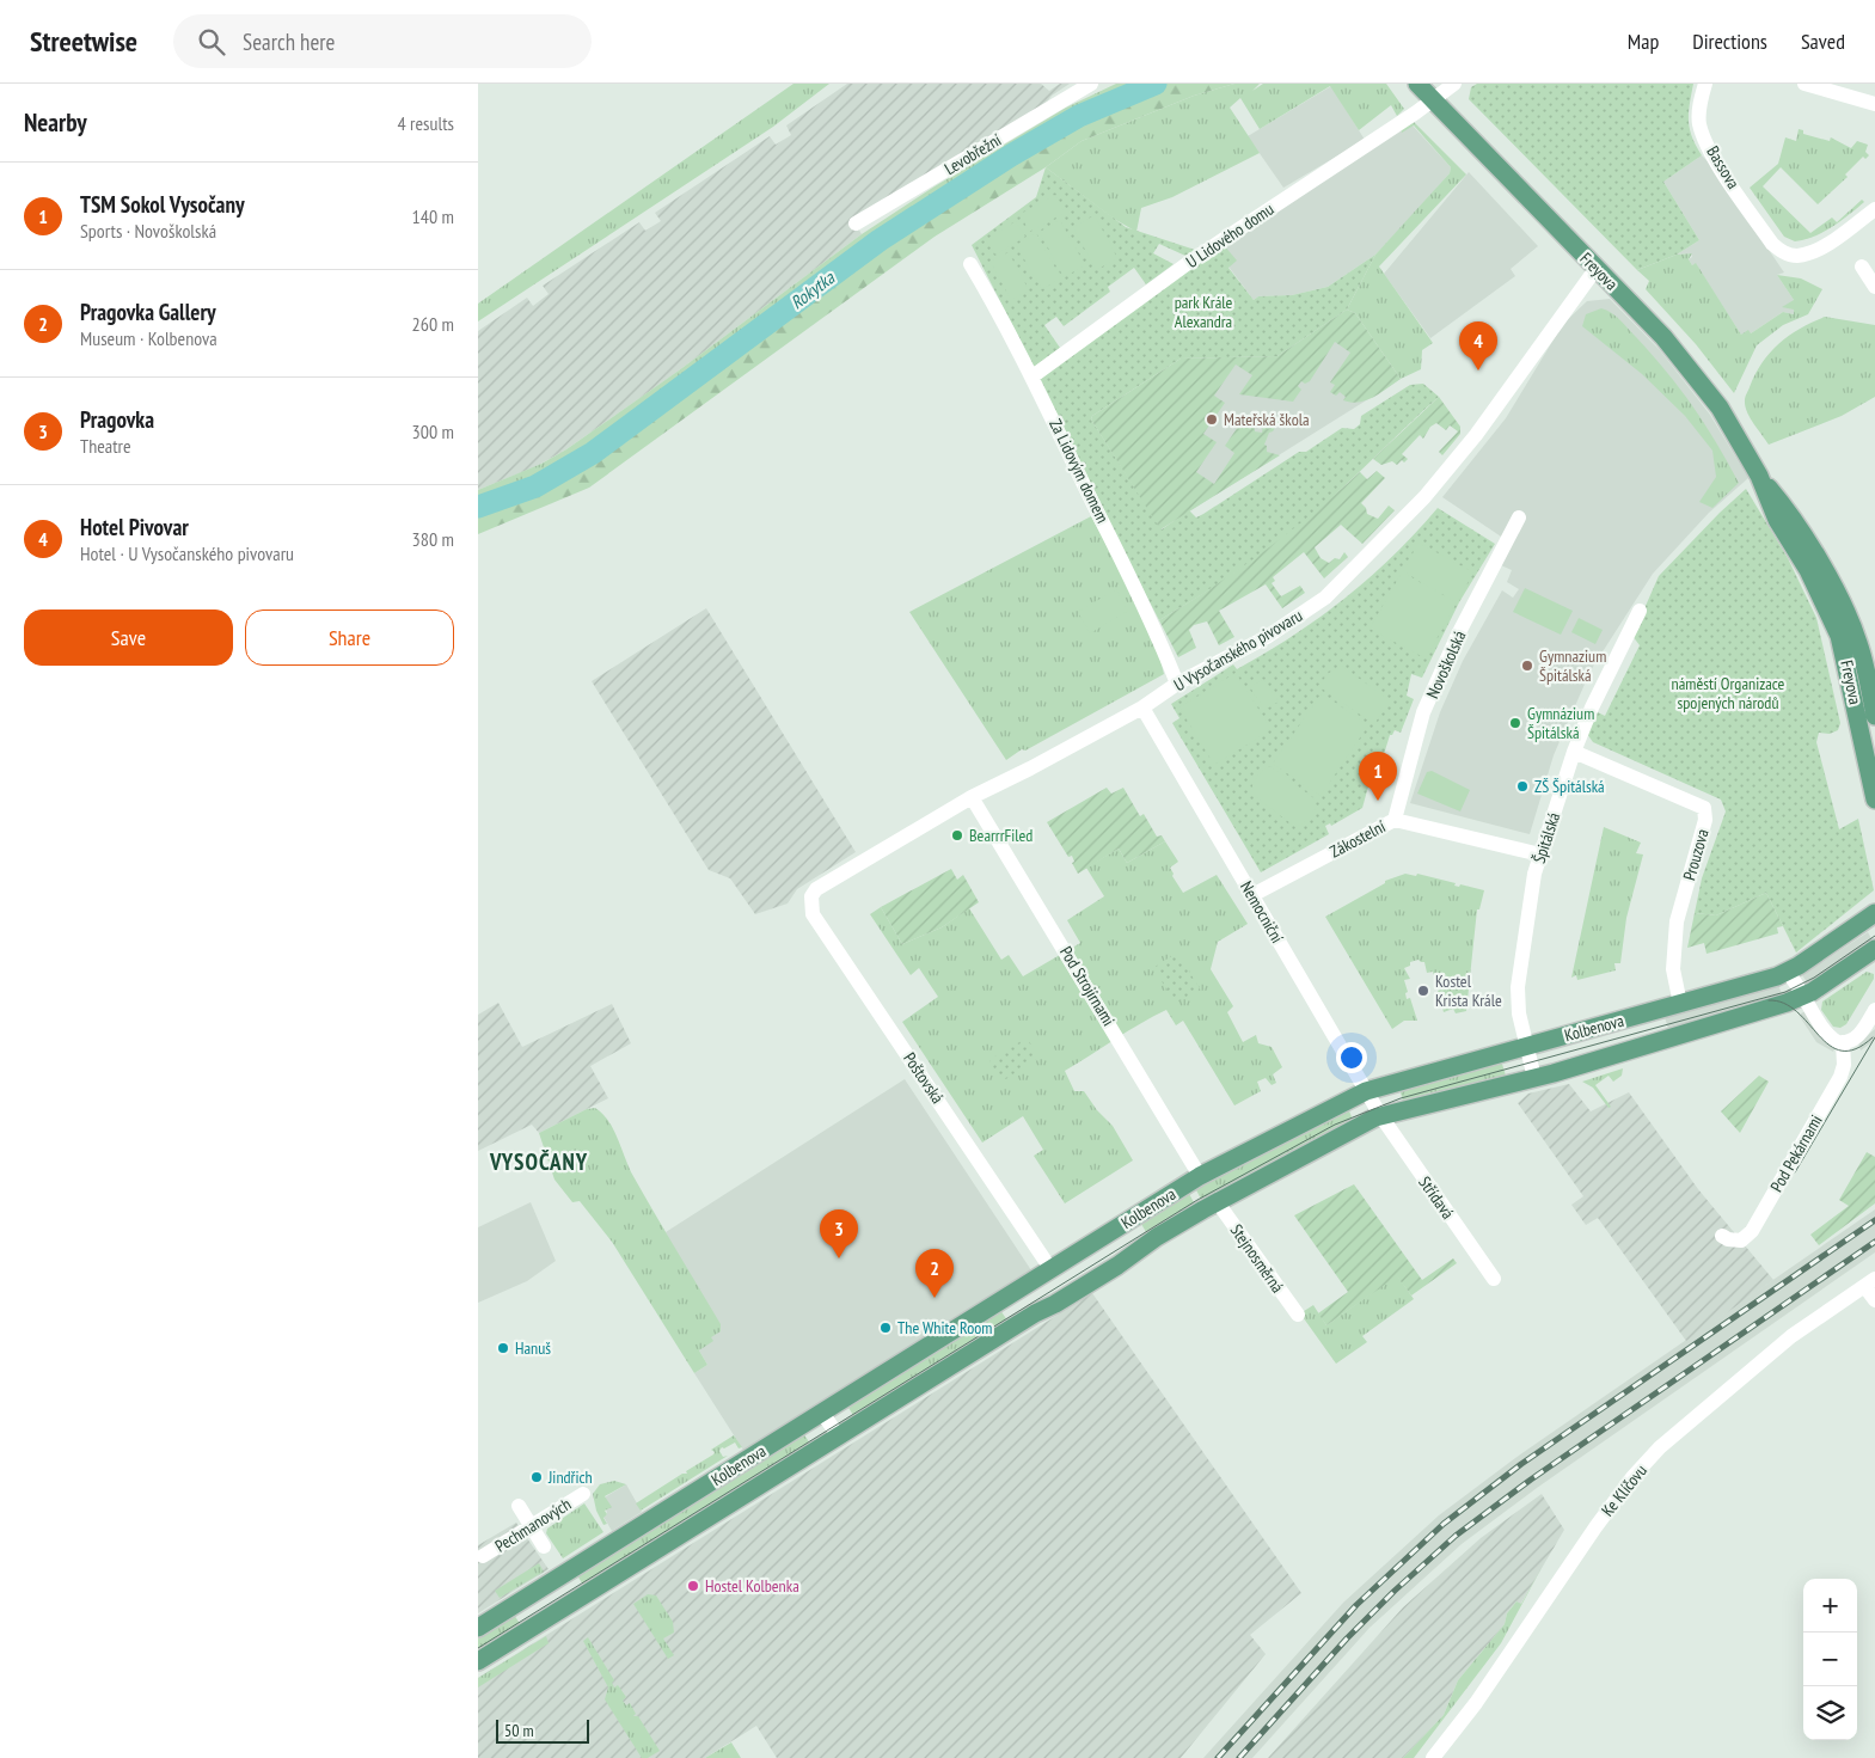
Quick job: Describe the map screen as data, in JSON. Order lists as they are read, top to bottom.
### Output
{
  "streets": {
    "main road": ["Freyova", "Kolbenova"],
    "street": [
      "Levobřežní",
      "Bassova",
      "U Lidového domu",
      "Za Lidovým domem",
      "U Vysočanského pivovaru",
      "Novoškolská",
      "Špitálská",
      "Zákostelní",
      "Prouzova",
      "Nemocniční",
      "Pod Strojírnami",
      "Poštovská",
      "Pod Pekárnami",
      "Střídavá",
      "Stejnosměrná",
      "Ke Klíčovu",
      "Pechmanových"
    ]
  },
  "crossings": [
    ["U Lidového domu", "Freyova"],
    ["U Lidového domu", "Za Lidovým domem"],
    ["Freyova", "U Vysočanského pivovaru"],
    ["Za Lidovým domem", "U Vysočanského pivovaru"],
    ["U Vysočanského pivovaru", "Nemocniční"],
    ["U Vysočanského pivovaru", "Pod Strojírnami"],
    ["U Vysočanského pivovaru", "Poštovská"],
    ["Novoškolská", "Zákostelní"],
    ["Špitálská", "Zákostelní"],
    ["Špitálská", "Prouzova"],
    ["Špitálská", "Kolbenova"],
    ["Zákostelní", "Nemocniční"],
    ["Prouzova", "Kolbenova"],
    ["Nemocniční", "Kolbenova"],
    ["Nemocniční", "Střídavá"],
    ["Pod Strojírnami", "Kolbenova"],
    ["Kolbenova", "Střídavá"],
    ["Kolbenova", "Stejnosměrná"]
  ],
  "districts": ["VYSOČANY"],
  "water": ["Rokytka"],
  "parks": ["park Krále Alexandra", "náměstí Organizace spojených národů"],
  "places": [
    "Mateřská škola",
    "Gymnazium Špitálská",
    "Gymnázium Špitálská",
    "ZŠ Špitálská",
    "BearrrFiled",
    "Kostel Krista Krále",
    "The White Room",
    "Hanuš",
    "Jindřich",
    "Hostel Kolbenka"
  ],
  "scale_bar": "50 m",
  "page": {
    "header": "Streetwise",
    "search": "Search here",
    "nav": ["Map", "Directions", "Saved"],
    "heading": ["Nearby", "4 results"],
    "list": [
      {
        "mark": "1",
        "name": "TSM Sokol Vysočany",
        "note": "Sports · Novoškolská",
        "value": "140 m"
      },
      {
        "mark": "2",
        "name": "Pragovka Gallery",
        "note": "Museum · Kolbenova",
        "value": "260 m"
      },
      {
        "mark": "3",
        "name": "Pragovka",
        "note": "Theatre",
        "value": "300 m"
      },
      {
        "mark": "4",
        "name": "Hotel Pivovar",
        "note": "Hotel · U Vysočanského pivovaru",
        "value": "380 m"
      }
    ],
    "pins": [
      "4",
      "1",
      "3",
      "2"
    ],
    "buttons": ["Save", "Share"],
    "map_buttons": ["+", "−"],
    "scale": "50 m"
  }
}
